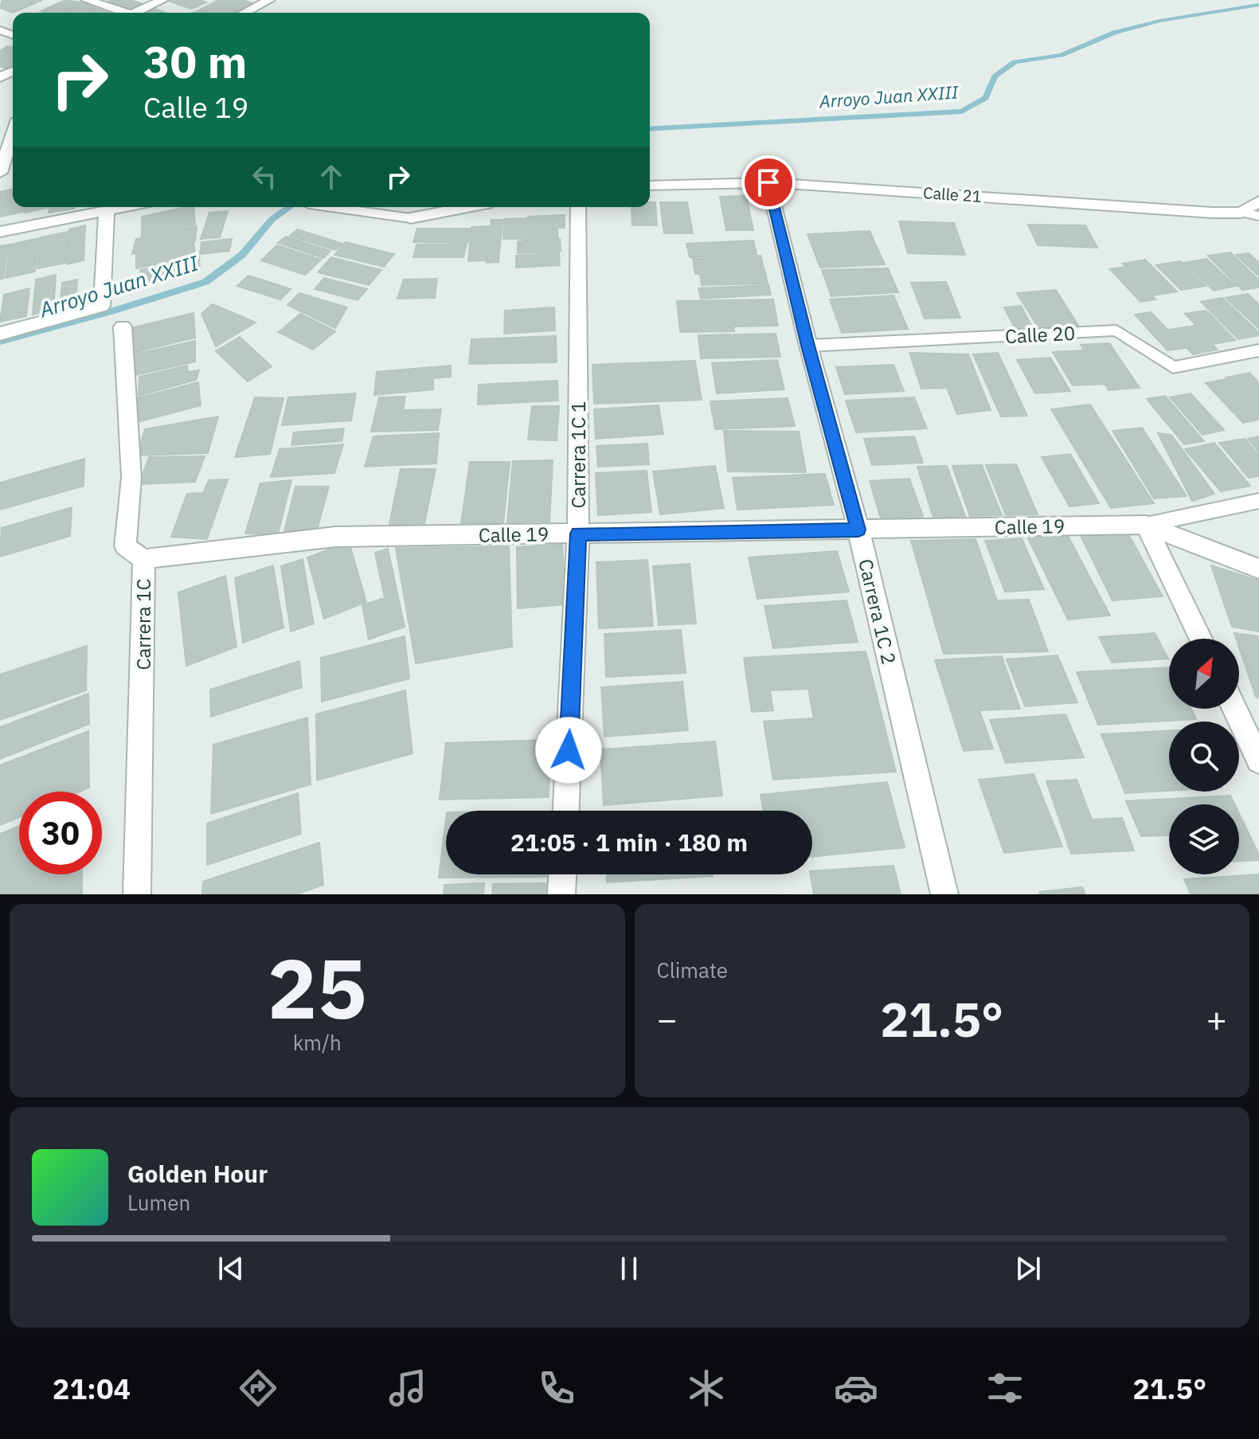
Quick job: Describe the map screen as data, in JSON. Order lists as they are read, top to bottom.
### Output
{
  "streets": {
    "street": [
      "Calle 21",
      "Carrera 1C 1",
      "Calle 19",
      "Carrera 1C 2",
      "Carrera 1C"
    ],
    "lane": ["Calle 20"]
  },
  "crossings": [
    ["Calle 21", "Carrera 1C 2"],
    ["Calle 20", "Carrera 1C 2"],
    ["Carrera 1C 1", "Calle 19"],
    ["Calle 19", "Carrera 1C 2"],
    ["Calle 19", "Carrera 1C"]
  ],
  "water": ["Arroyo Juan XXIII"],
  "north": "top right",
  "page": {
    "turn": ["30 m", "Calle 19"],
    "limit": "30",
    "trip": "21:05 · 1 min · 180 m",
    "tile": [
      ["25", "km/h"],
      "Climate"
    ],
    "heat": ["−", "21.5°", "+"],
    "song": ["Golden Hour", "Lumen"],
    "tabs": ["21:04", "21.5°"]
  }
}
